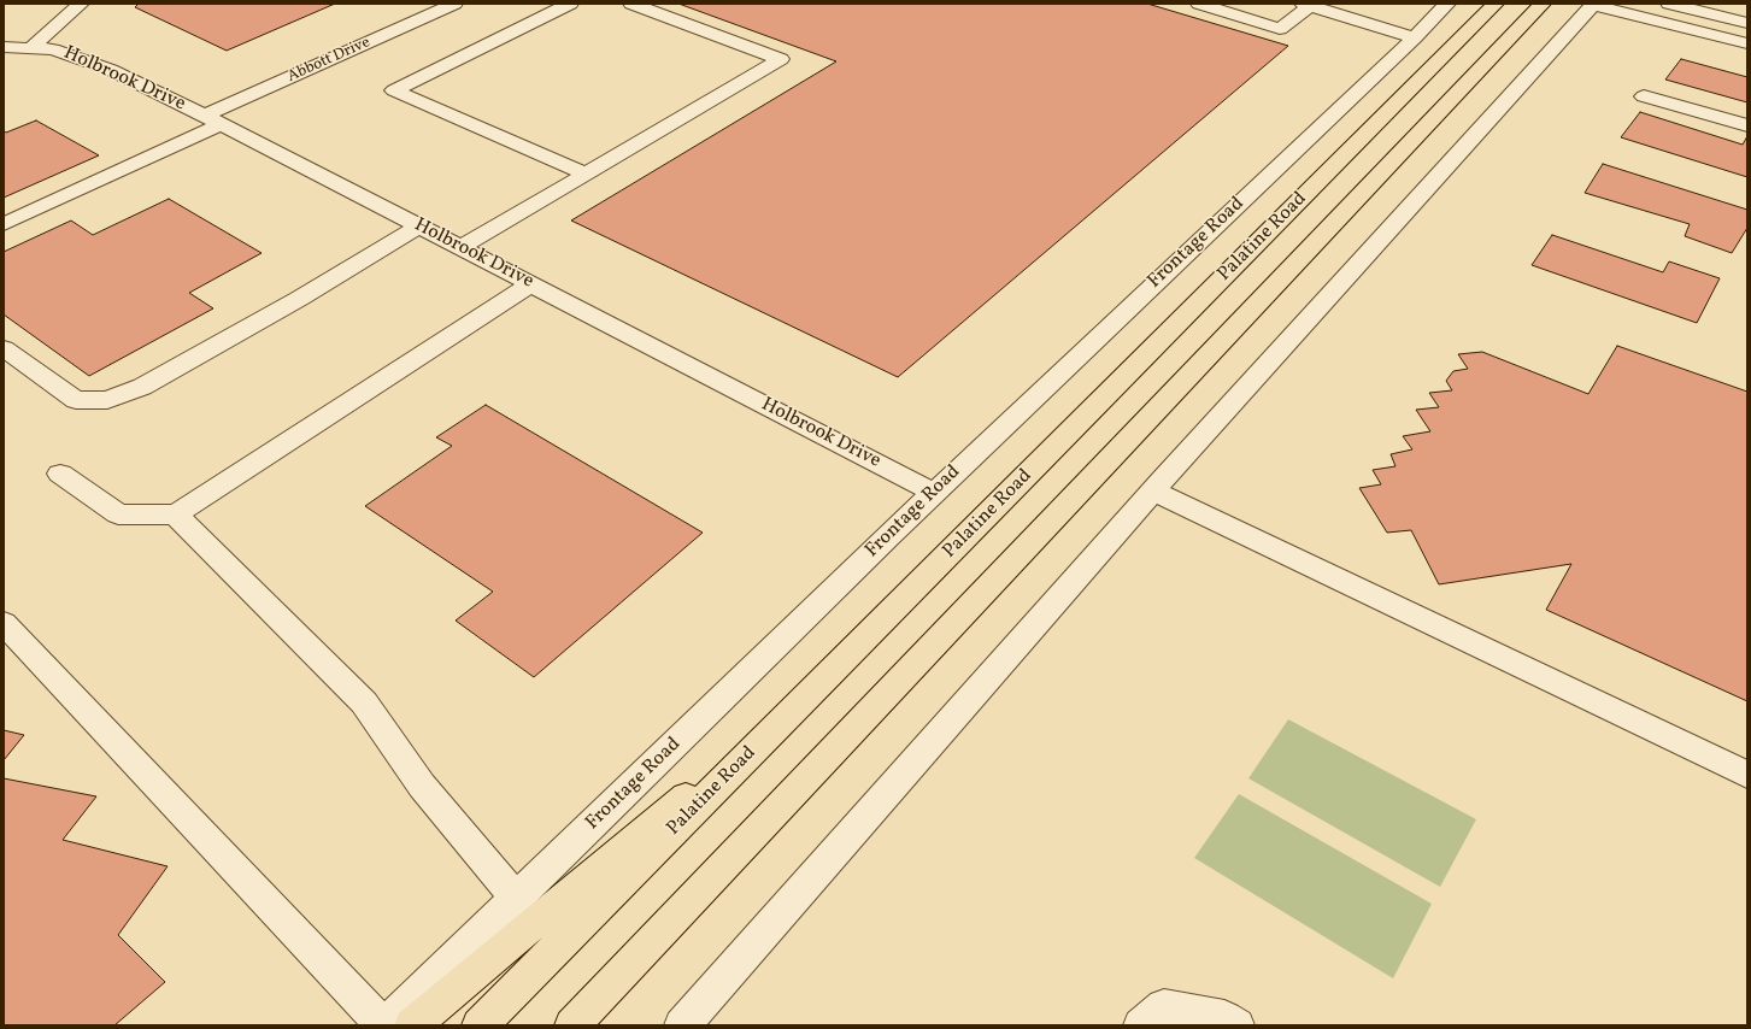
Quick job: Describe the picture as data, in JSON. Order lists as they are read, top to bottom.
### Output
{
  "streets": {
    "highway": ["Palatine Road"],
    "street": ["Abbott Drive", "Holbrook Drive", "Frontage Road"]
  },
  "crossings": [
    ["Abbott Drive", "Holbrook Drive"],
    ["Holbrook Drive", "Frontage Road"]
  ]
}
